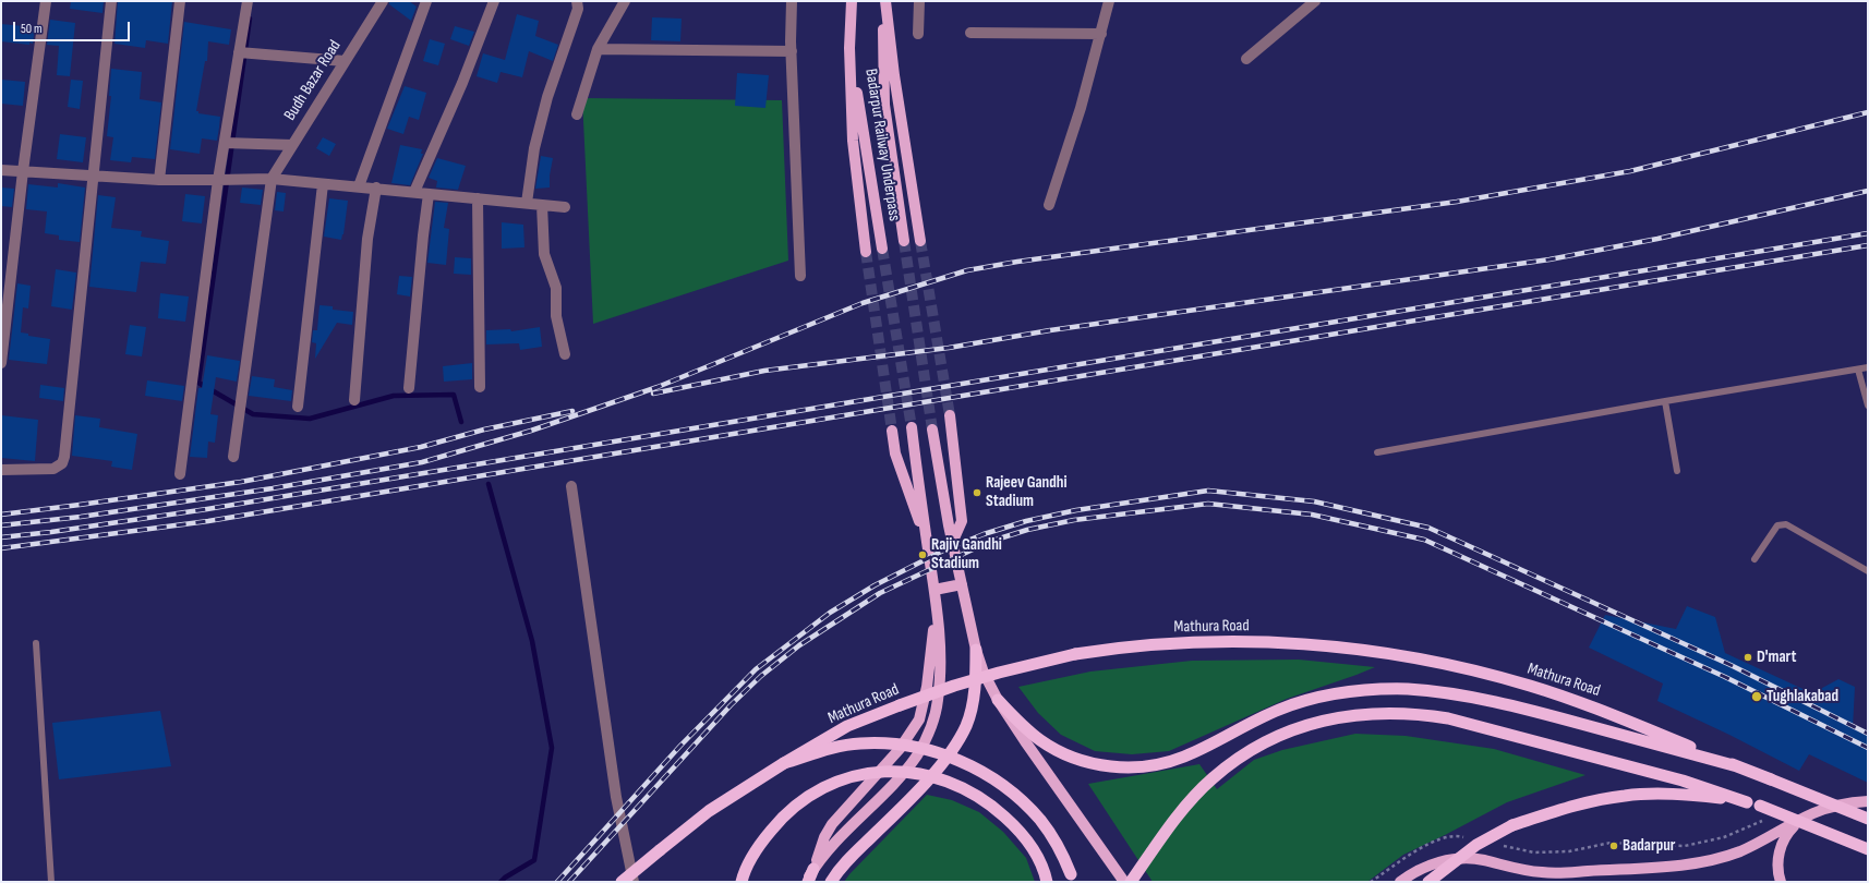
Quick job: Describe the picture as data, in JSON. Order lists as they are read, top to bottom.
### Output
{
  "streets": {
    "highway": ["Mathura Road"],
    "main road": ["Badarpur Railway Underpass"],
    "street": ["Budh Bazar Road"]
  },
  "places": [
    "Rajeev Gandhi Stadium",
    "Rajiv Gandhi Stadium",
    "D'mart",
    "Tughlakabad",
    "Badarpur"
  ],
  "scale_bar": "50 m"
}
